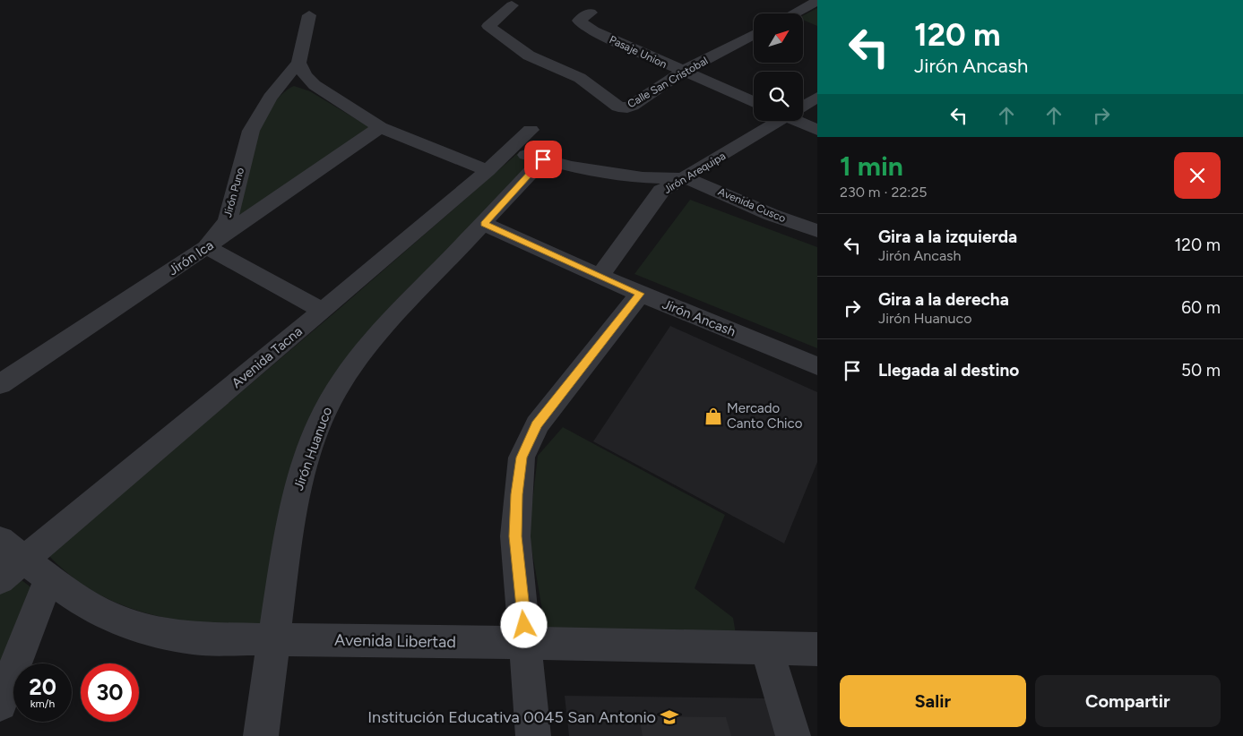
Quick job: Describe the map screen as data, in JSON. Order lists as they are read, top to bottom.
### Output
{
  "streets": {
    "street": [
      "Pasaje Union",
      "Calle San Cristobal",
      "Jirón Arequipa",
      "Jirón Puno",
      "Avenida Cusco",
      "Jirón Ica",
      "Jirón Ancash",
      "Avenida Tacna",
      "Jirón Huanuco",
      "Avenida Libertad"
    ]
  },
  "crossings": [
    ["Pasaje Union", "Calle San Cristobal"],
    ["Jirón Arequipa", "Avenida Cusco"],
    ["Jirón Arequipa", "Jirón Ancash"],
    ["Jirón Puno", "Jirón Ica"],
    ["Jirón Ancash", "Jirón Huanuco"],
    ["Avenida Tacna", "Avenida Libertad"],
    ["Jirón Huanuco", "Avenida Libertad"]
  ],
  "places": {
    "shop": ["Mercado Canto Chico"],
    "school or university": ["Institución Educativa 0045 San Antonio"]
  },
  "north": "top right",
  "page": {
    "turn": ["120 m", "Jirón Ancash"],
    "heading": ["1 min", "230 m · 22:25"],
    "list": [
      {
        "name": "Gira a la izquierda",
        "note": "Jirón Ancash",
        "value": "120 m"
      },
      {
        "name": "Gira a la derecha",
        "note": "Jirón Huanuco",
        "value": "60 m"
      },
      {
        "name": "Llegada al destino",
        "value": "50 m"
      }
    ],
    "speed": "20 km/h",
    "limit": "30",
    "buttons": ["Salir", "Compartir"]
  }
}
